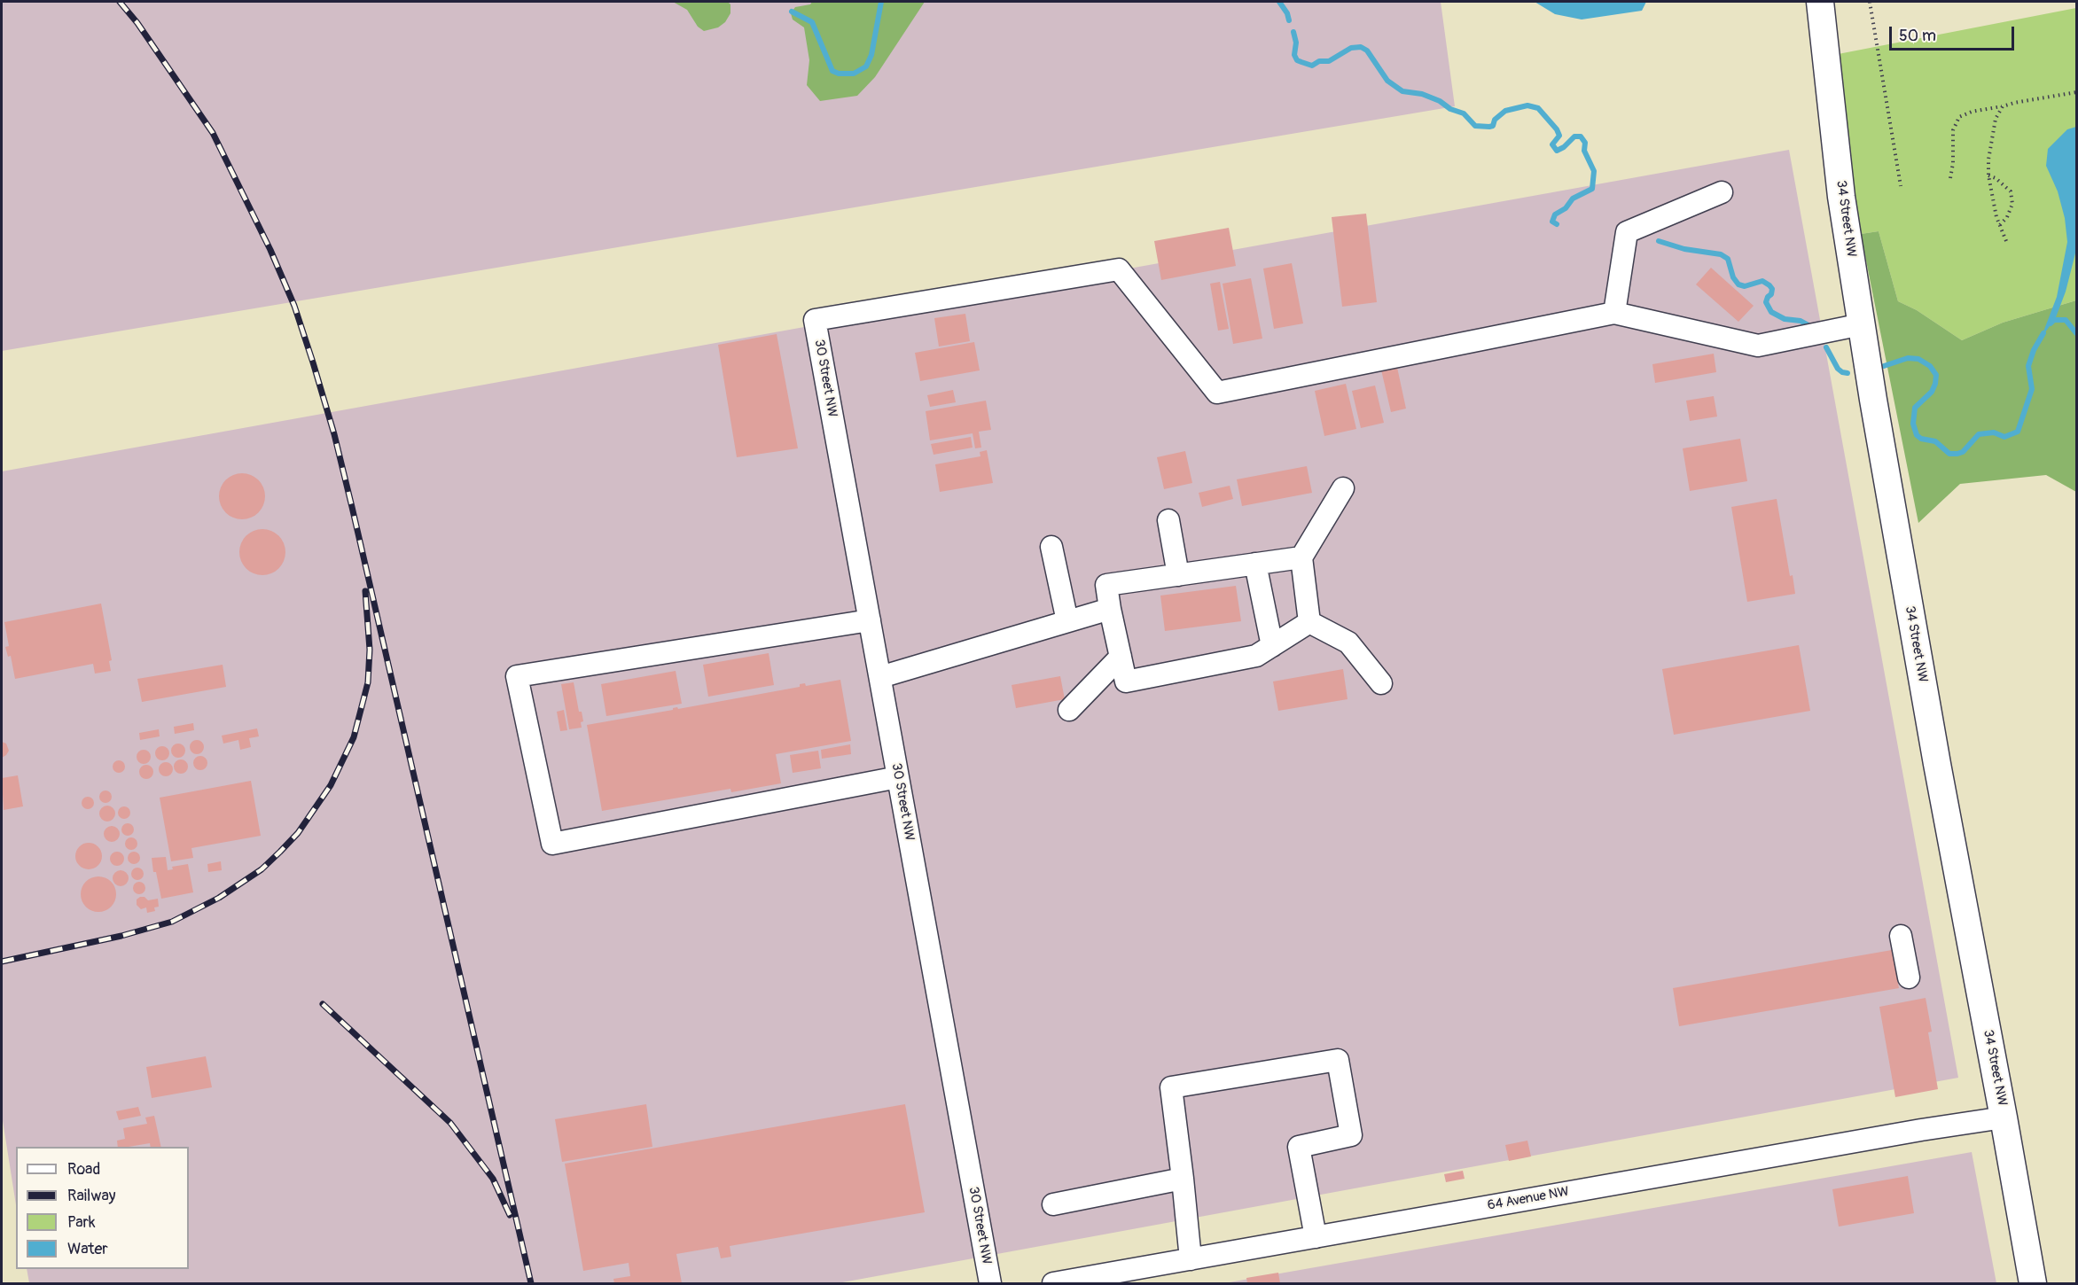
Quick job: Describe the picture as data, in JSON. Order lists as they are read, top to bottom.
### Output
{
  "streets": {
    "main road": ["34 Street NW"],
    "street": ["30 Street NW", "64 Avenue NW"]
  },
  "crossings": [
    ["34 Street NW", "64 Avenue NW"]
  ],
  "legend": [
    "Road",
    "Railway",
    "Park",
    "Water"
  ],
  "scale_bar": "50 m"
}
